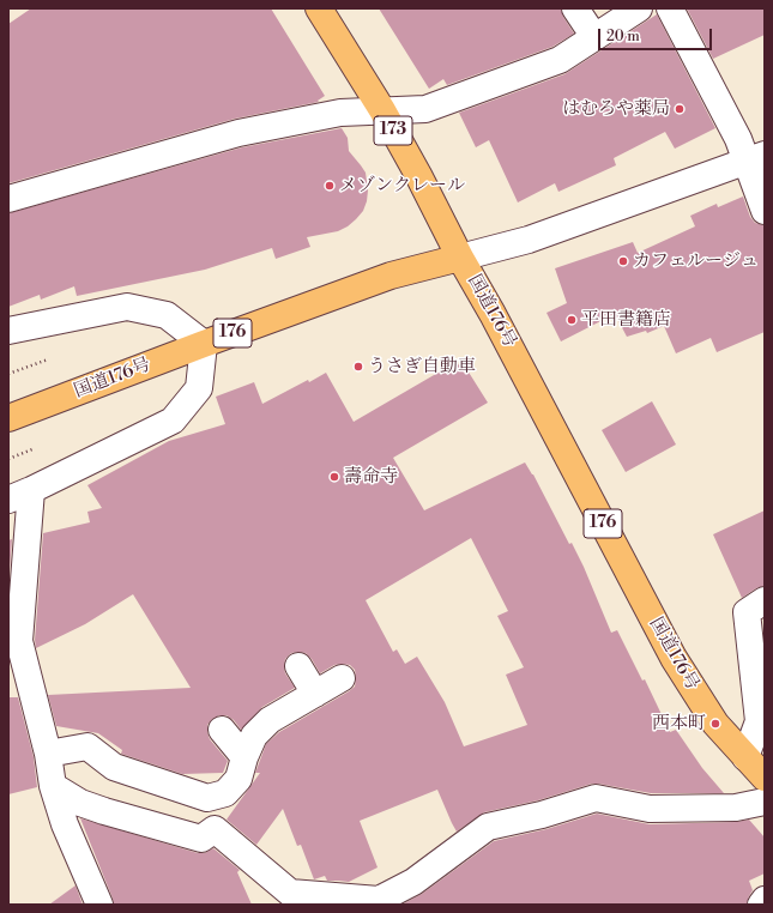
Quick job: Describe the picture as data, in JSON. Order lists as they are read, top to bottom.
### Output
{
  "streets": {
    "highway": ["173", "国道176号", "176"]
  },
  "crossings": [
    ["173", "国道176号"]
  ],
  "places": [
    "はむろや薬局",
    "メゾンクレール",
    "カフェルージュ",
    "平田書籍店",
    "うさぎ自動車",
    "壽命寺",
    "西本町"
  ],
  "scale_bar": "20 m"
}
